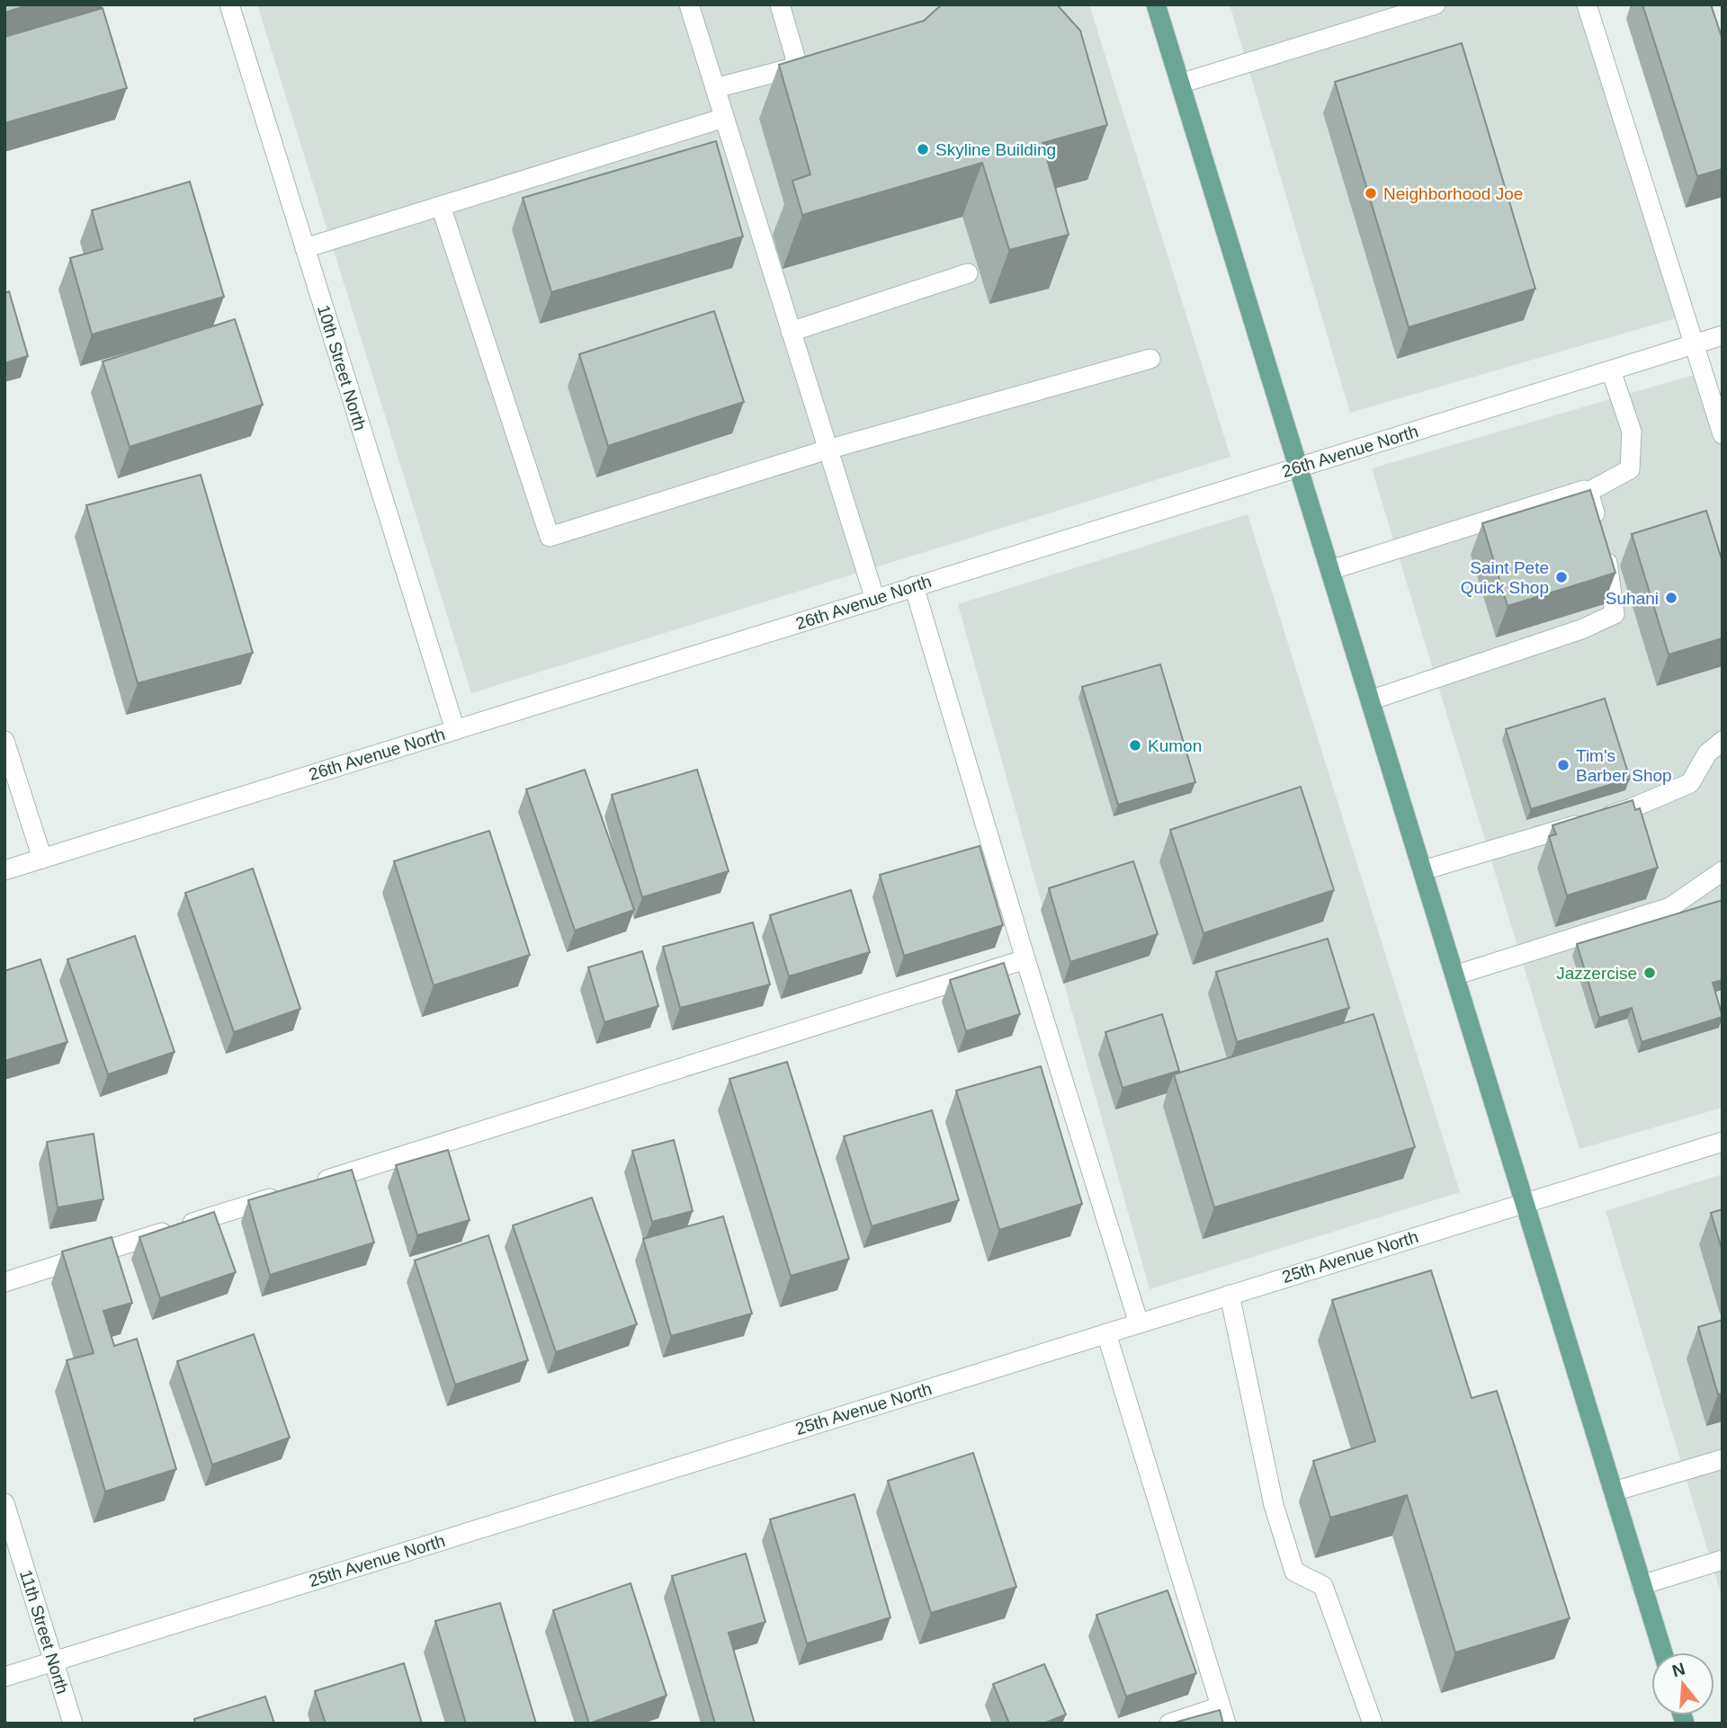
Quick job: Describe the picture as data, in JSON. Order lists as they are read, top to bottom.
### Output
{
  "streets": {
    "street": [
      "10th Street North",
      "26th Avenue North",
      "25th Avenue North",
      "11th Street North"
    ]
  },
  "crossings": [
    ["10th Street North", "26th Avenue North"],
    ["25th Avenue North", "11th Street North"]
  ],
  "places": [
    "Skyline Building",
    "Neighborhood Joe",
    "Saint Pete Quick Shop",
    "Suhani",
    "Kumon",
    "Tim's Barber Shop",
    "Jazzercise"
  ],
  "north": "top"
}
